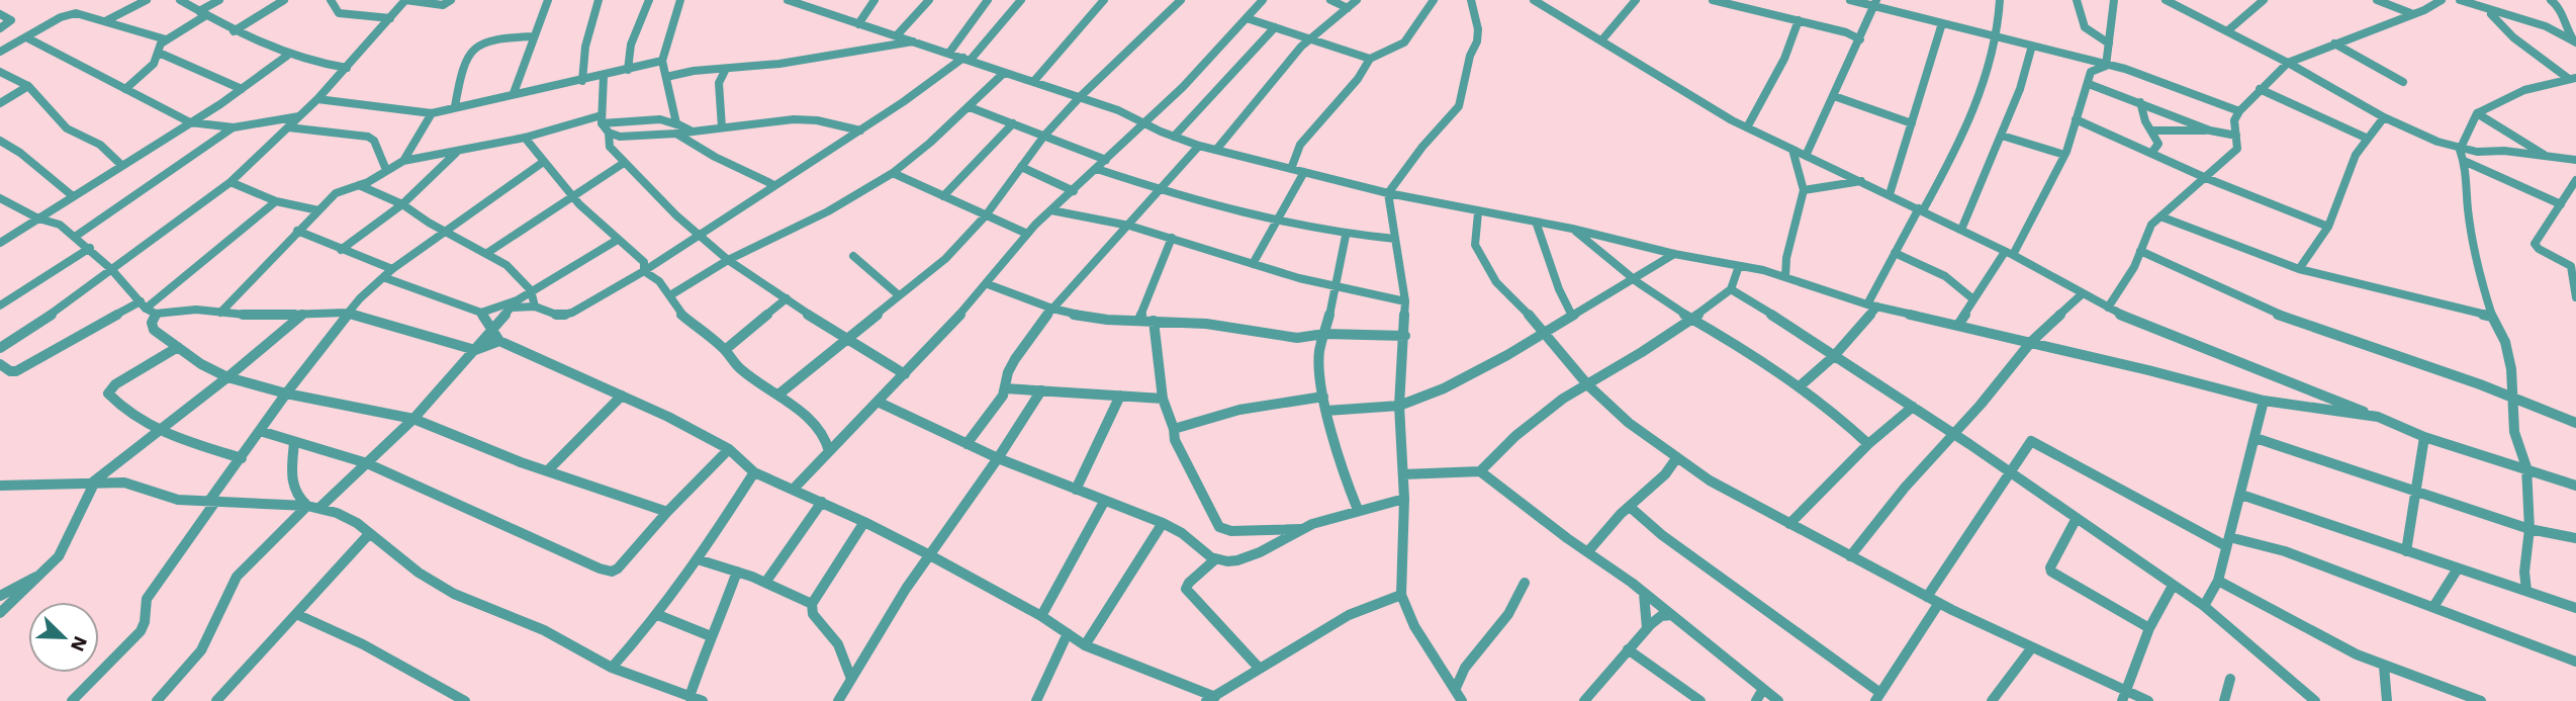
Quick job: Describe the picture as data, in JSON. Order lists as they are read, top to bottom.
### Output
{
  "north": "bottom right"
}
